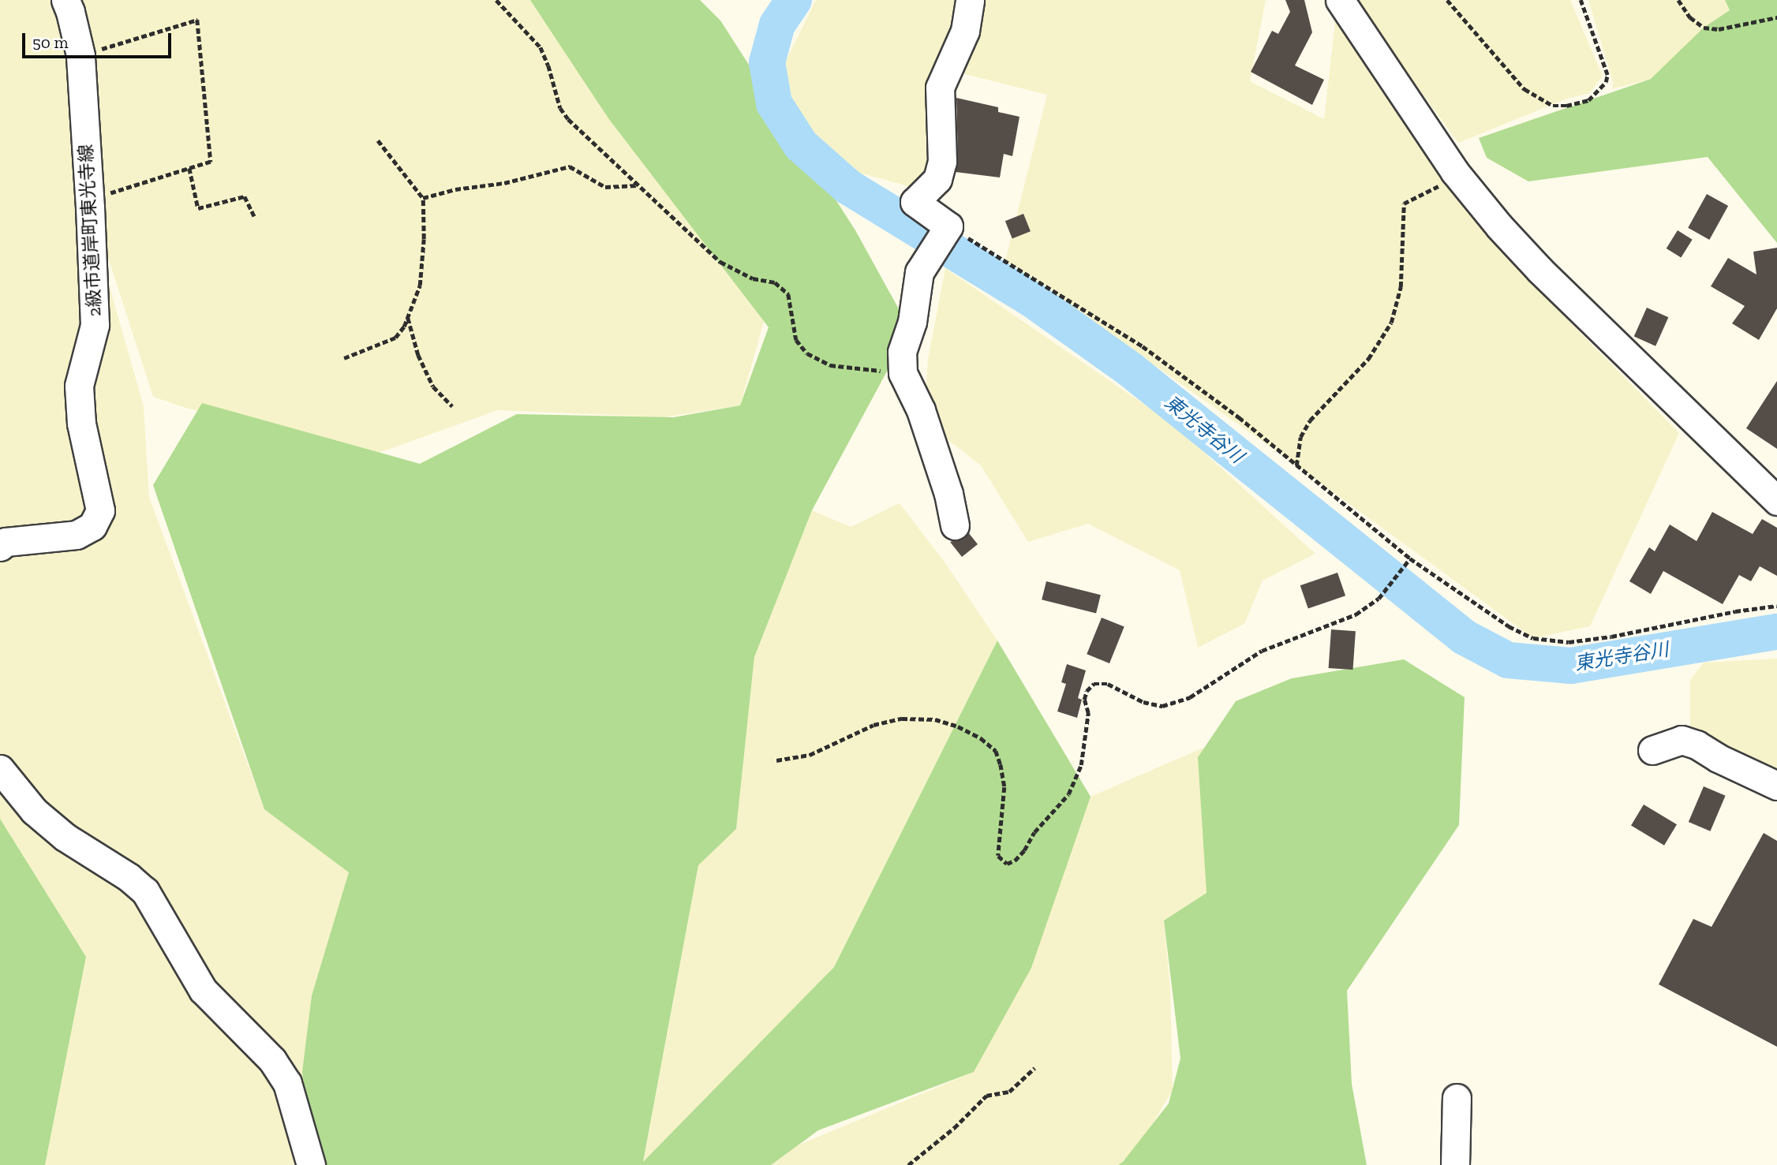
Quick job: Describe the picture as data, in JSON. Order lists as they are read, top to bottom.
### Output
{
  "streets": {
    "street": ["2級市道岸町東光寺線"]
  },
  "water": ["東光寺谷川"],
  "scale_bar": "50 m"
}
